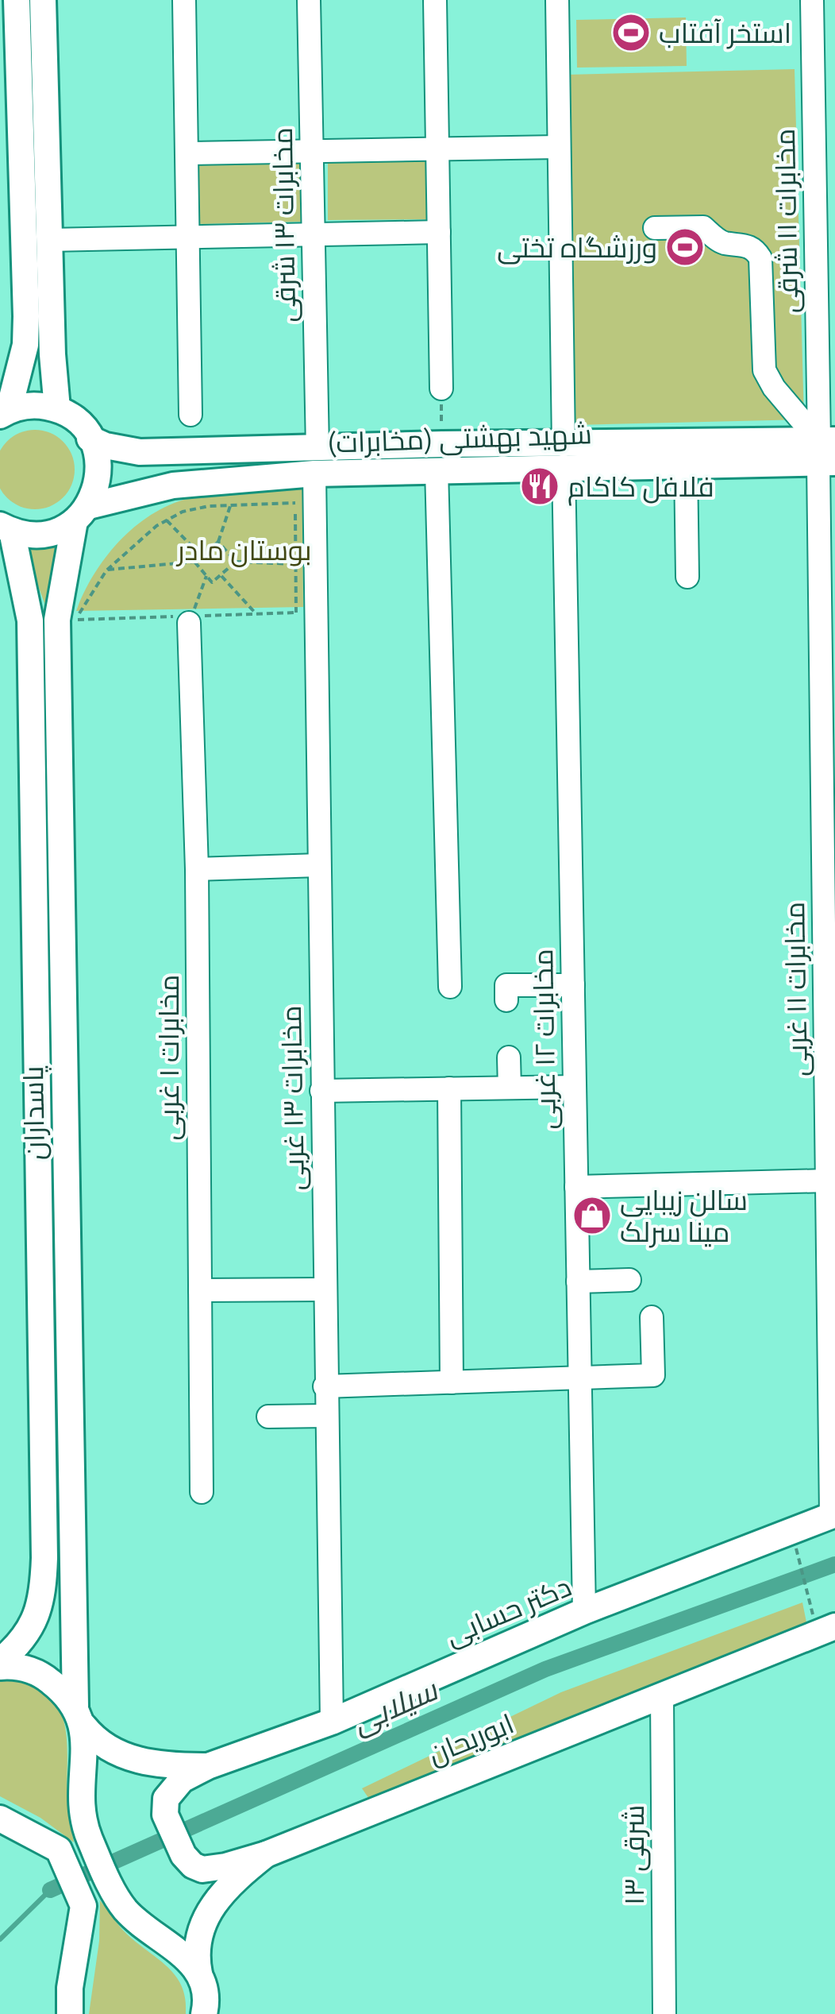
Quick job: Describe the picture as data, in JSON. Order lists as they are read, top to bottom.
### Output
{
  "streets": {
    "main road": [
      "شهید بهشتی (مخابرات)",
      "پاسداران",
      "دکتر حسابی",
      "ابوریحان"
    ],
    "street": [
      "مخابرات ۱۱ شرقی",
      "مخابرات ۱۳ شرقی",
      "مخابرات ۱۱ غربی",
      "مخابرات ۱۲ غربی",
      "مخابرات ۱ غربی",
      "مخابرات ۱۳ غربی",
      "۱۳ شرقی"
    ]
  },
  "crossings": [
    ["مخابرات ۱۱ شرقی", "شهید بهشتی (مخابرات)"],
    ["مخابرات ۱۱ شرقی", "مخابرات ۱۱ غربی"],
    ["مخابرات ۱۳ شرقی", "شهید بهشتی (مخابرات)"],
    ["مخابرات ۱۳ شرقی", "مخابرات ۱۳ غربی"],
    ["شهید بهشتی (مخابرات)", "مخابرات ۱۱ غربی"],
    ["شهید بهشتی (مخابرات)", "مخابرات ۱۲ غربی"],
    ["شهید بهشتی (مخابرات)", "مخابرات ۱۳ غربی"],
    ["شهید بهشتی (مخابرات)", "پاسداران"],
    ["مخابرات ۱۱ غربی", "دکتر حسابی"],
    ["مخابرات ۱۲ غربی", "دکتر حسابی"],
    ["مخابرات ۱۳ غربی", "دکتر حسابی"],
    ["پاسداران", "ابوریحان"],
    ["ابوریحان", "۱۳ شرقی"]
  ],
  "water": ["سیلابی"],
  "parks": ["بوستان مادر"],
  "places": {
    "sports": ["استخر آفتاب", "ورزشگاه تختی"],
    "restaurant": ["فلافل کاکام"],
    "shop": ["سالن زیبایی مینا سرلک"]
  }
}
